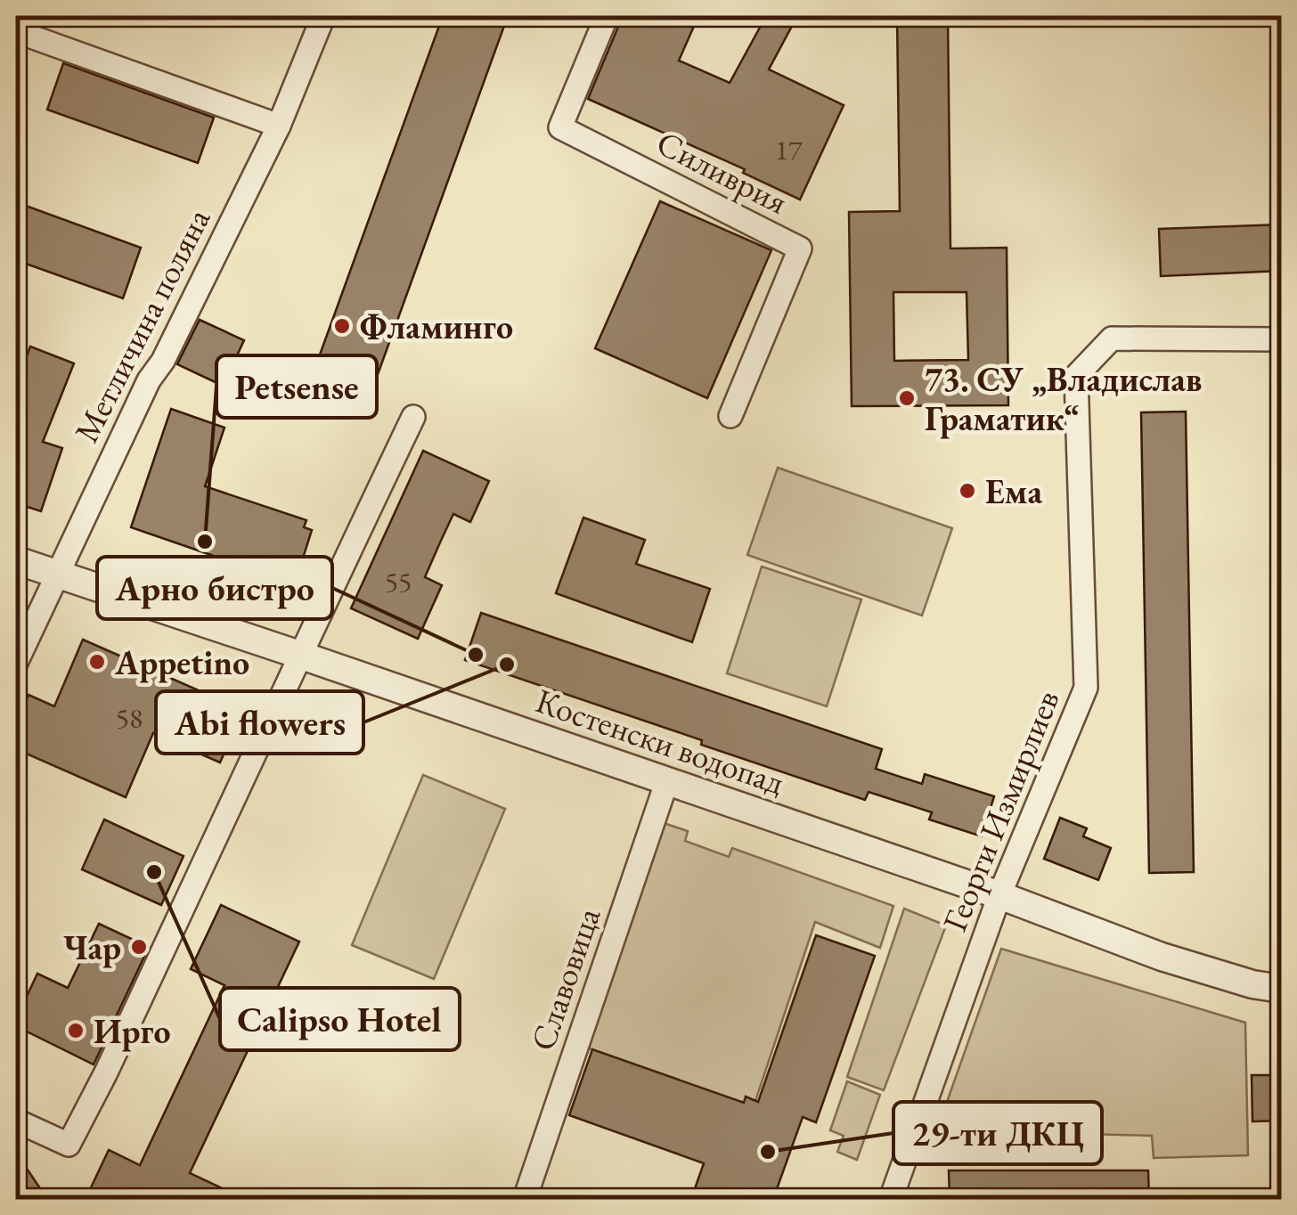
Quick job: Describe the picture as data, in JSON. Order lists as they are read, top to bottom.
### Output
{
  "streets": {
    "street": [
      "Силиврия",
      "Метличина поляна",
      "Костенски водопад",
      "Георги Измирлиев",
      "Славовица"
    ]
  },
  "crossings": [
    ["Метличина поляна", "Костенски водопад"],
    ["Костенски водопад", "Георги Измирлиев"],
    ["Костенски водопад", "Славовица"]
  ],
  "places": [
    "Фламинго",
    "73. СУ „Владислав Граматик“",
    "Ема",
    "Petsense",
    "Арно бистро",
    "Appetino",
    "Abi flowers",
    "Calipso Hotel",
    "Чар",
    "Ирго",
    "29-ти ДКЦ"
  ],
  "house_numbers": ["17", "55", "58"]
}
